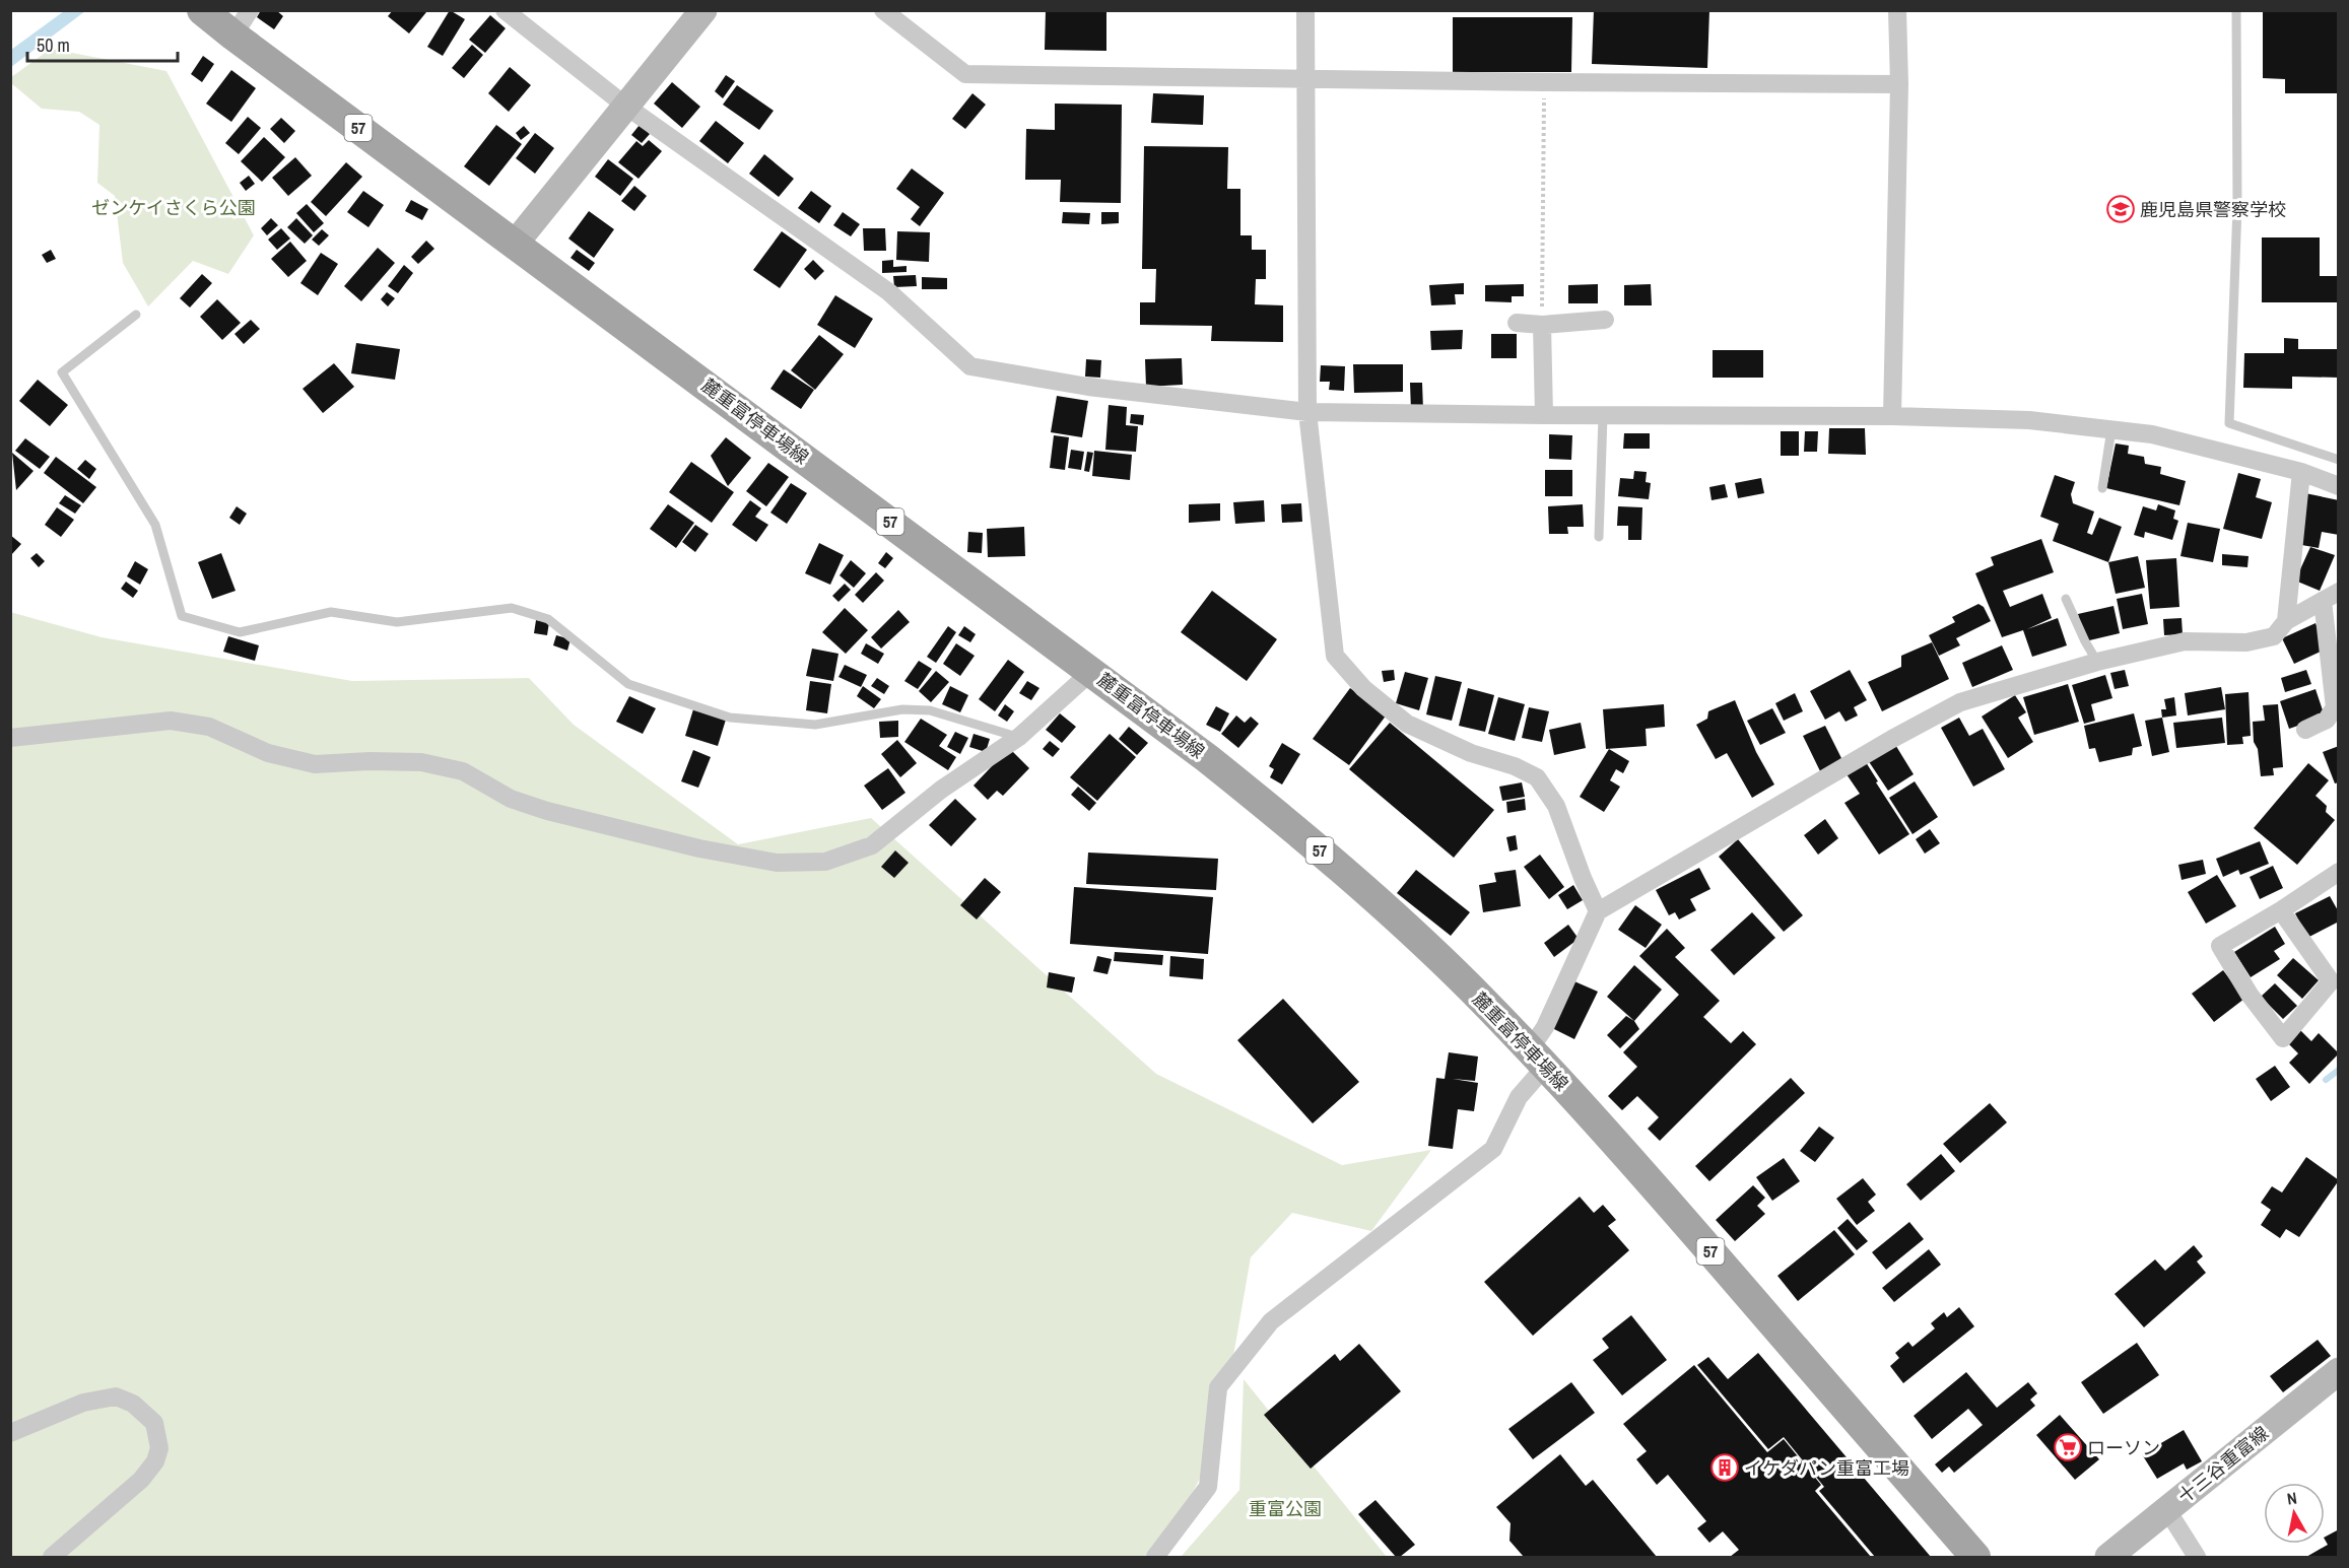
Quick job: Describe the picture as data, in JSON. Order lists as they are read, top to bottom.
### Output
{
  "streets": {
    "main road": ["57", "麓重富停車場線"],
    "street": ["十三谷重富線"]
  },
  "parks": ["ゼンケイさくら公園", "重富公園"],
  "places": {
    "school or university": ["鹿児島県警察学校"],
    "supermarket": ["ローソン"],
    "building": ["イケダパン重富工場"]
  },
  "scale_bar": "50 m",
  "north": "top"
}
